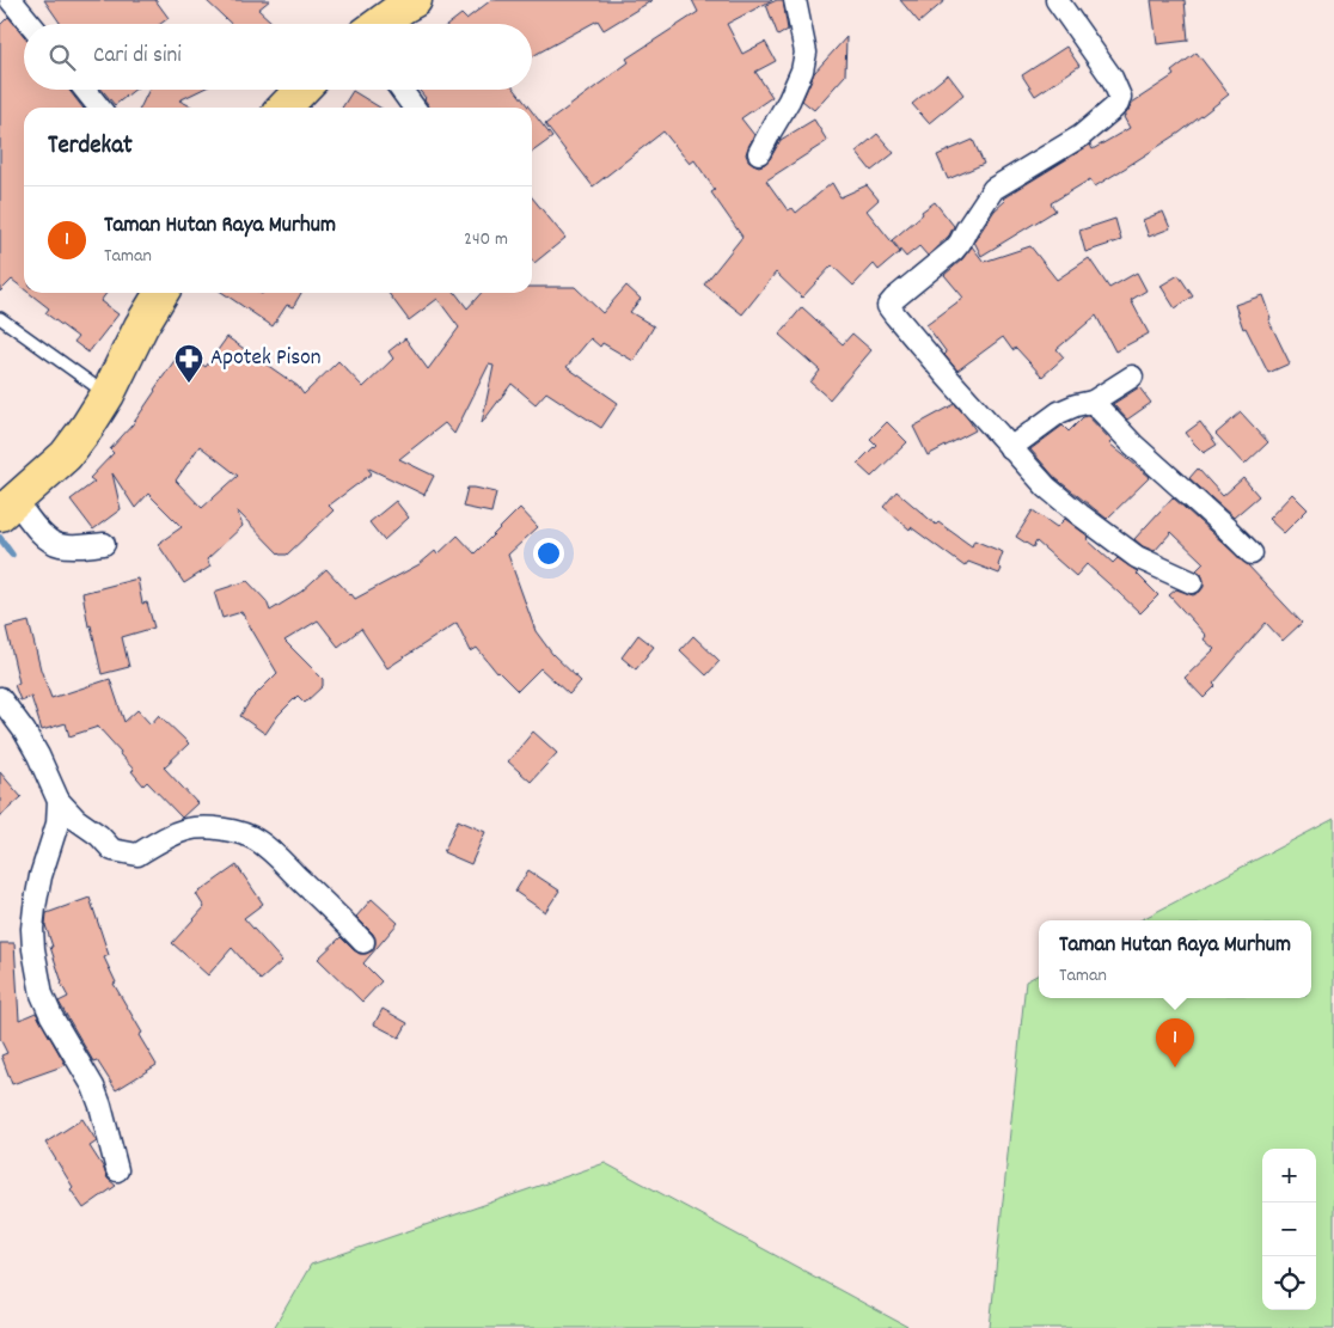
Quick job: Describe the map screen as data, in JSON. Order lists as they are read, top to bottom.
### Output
{
  "places": {
    "pharmacy": ["Apotek Pison"]
  },
  "page": {
    "search": "Cari di sini",
    "heading": "Terdekat",
    "list": [
      {
        "mark": "1",
        "name": "Taman Hutan Raya Murhum",
        "note": "Taman",
        "value": "240 m"
      }
    ],
    "popup": ["Taman Hutan Raya Murhum", "Taman"],
    "pins": "1",
    "map_buttons": ["+", "−"]
  }
}
